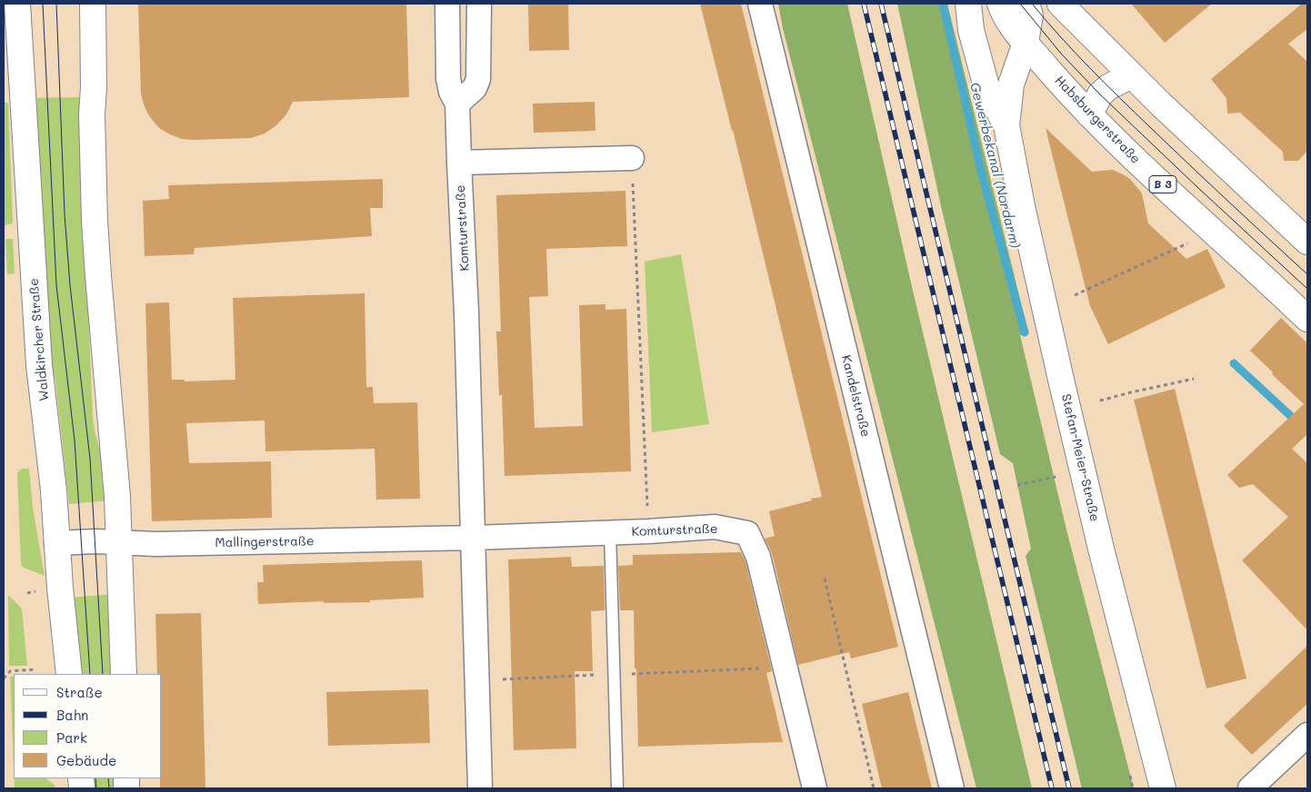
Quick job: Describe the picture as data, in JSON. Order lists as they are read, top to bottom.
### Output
{
  "streets": {
    "main road": [
      "Habsburgerstraße",
      "B 3",
      "Waldkircher Straße",
      "Stefan-Meier-Straße"
    ],
    "street": ["Komturstraße", "Kandelstraße", "Mallingerstraße"]
  },
  "crossings": [
    ["Habsburgerstraße", "Stefan-Meier-Straße"],
    ["Komturstraße", "Mallingerstraße"],
    ["Waldkircher Straße", "Mallingerstraße"]
  ],
  "water": ["Gewerbekanal (Nordarm)"],
  "legend": [
    "Straße",
    "Bahn",
    "Park",
    "Gebäude"
  ]
}
